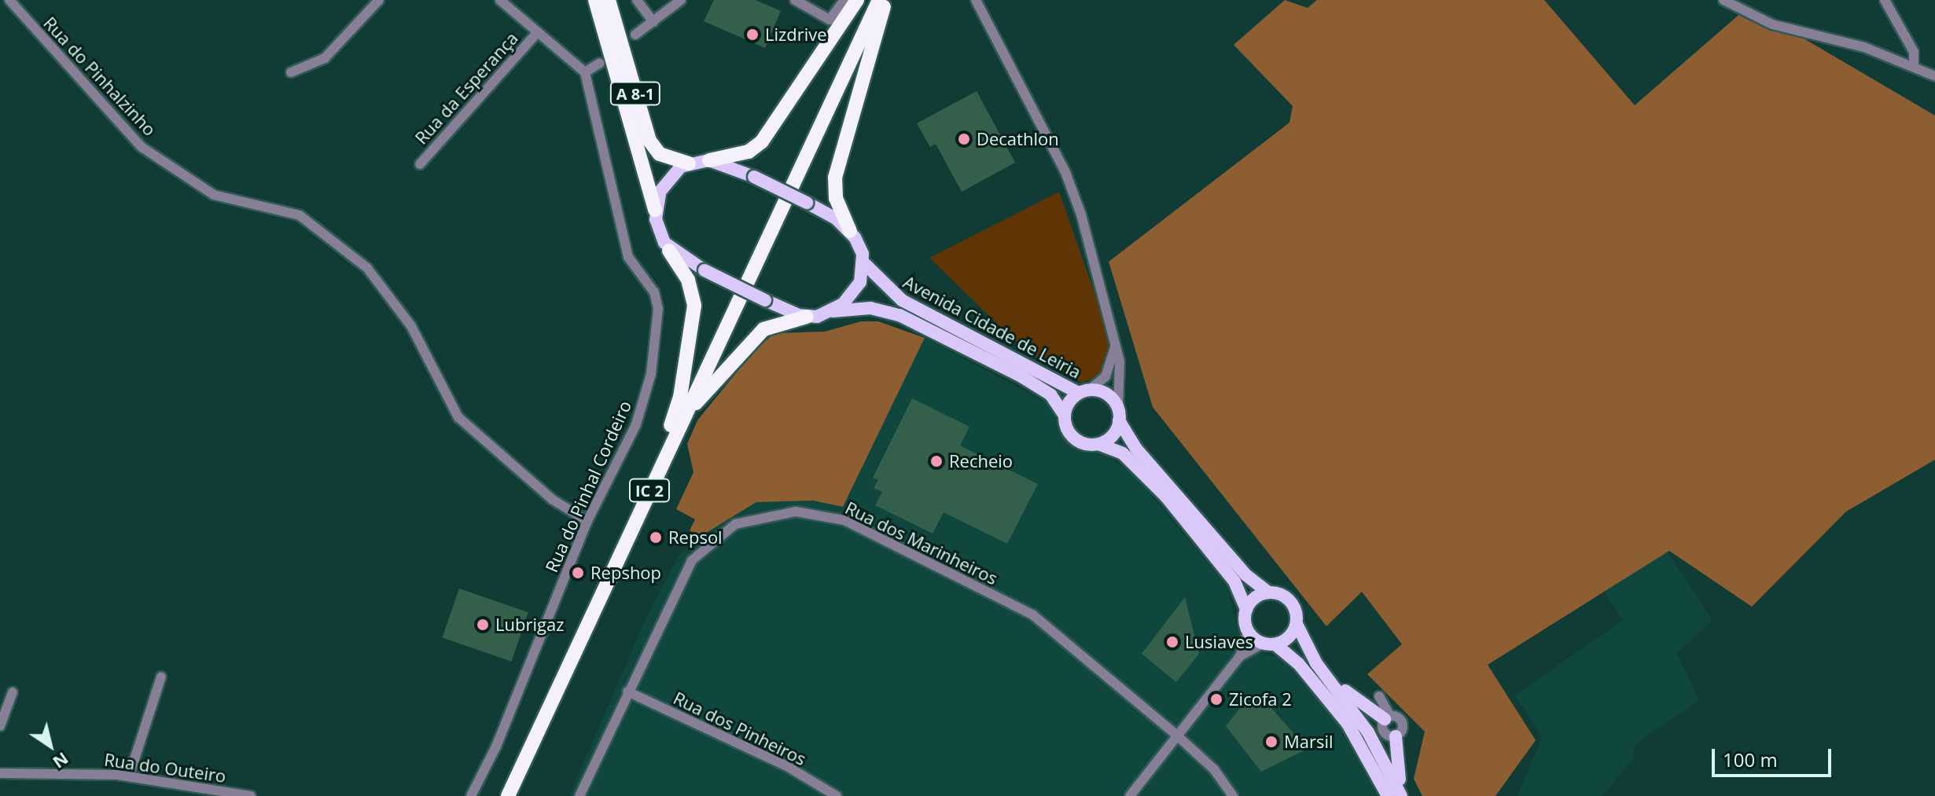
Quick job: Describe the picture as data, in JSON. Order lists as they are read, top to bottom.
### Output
{
  "streets": {
    "highway": ["A 8-1", "IC 2"],
    "main road": ["Avenida Cidade de Leiria"],
    "street": [
      "Rua do Pinhalzinho",
      "Rua da Esperança",
      "Rua do Pinhal Cordeiro",
      "Rua dos Marinheiros",
      "Rua dos Pinheiros",
      "Rua do Outeiro"
    ]
  },
  "crossings": [
    ["Rua do Pinhalzinho", "Rua do Pinhal Cordeiro"],
    ["Rua dos Marinheiros", "Rua dos Pinheiros"]
  ],
  "places": [
    "Lizdrive",
    "Decathlon",
    "Recheio",
    "Repsol",
    "Repshop",
    "Lubrigaz",
    "Lusiaves",
    "Zicofa 2",
    "Marsil"
  ],
  "scale_bar": "100 m",
  "north": "bottom right"
}
